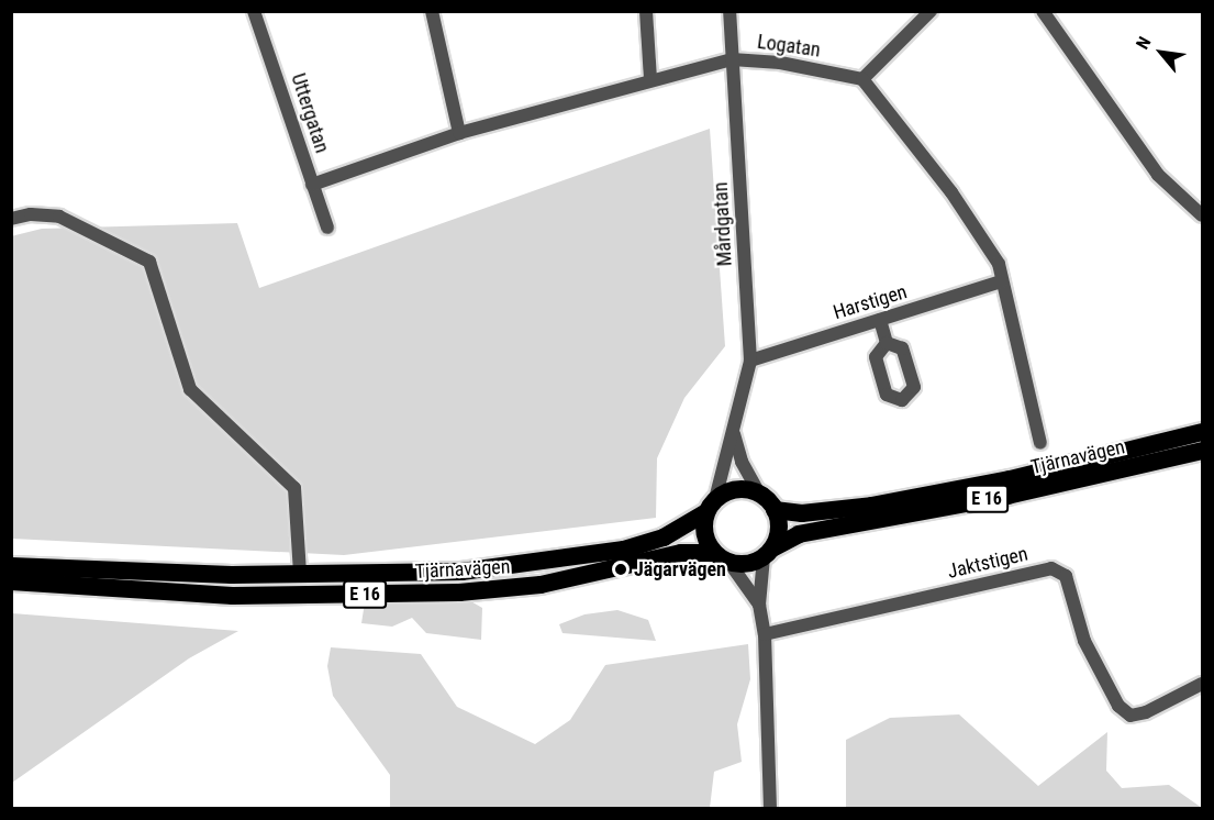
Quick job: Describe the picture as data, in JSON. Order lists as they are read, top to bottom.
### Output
{
  "streets": {
    "highway": ["Tjärnavägen", "E 16"],
    "street": [
      "Logatan",
      "Uttergatan",
      "Mårdgatan",
      "Harstigen",
      "Jaktstigen"
    ]
  },
  "crossings": [
    ["Logatan", "Uttergatan"],
    ["Logatan", "Mårdgatan"],
    ["Mårdgatan", "Harstigen"],
    ["Mårdgatan", "Tjärnavägen"],
    ["Mårdgatan", "E 16"],
    ["Tjärnavägen", "E 16"]
  ],
  "places": ["Jägarvägen"],
  "north": "top left"
}
